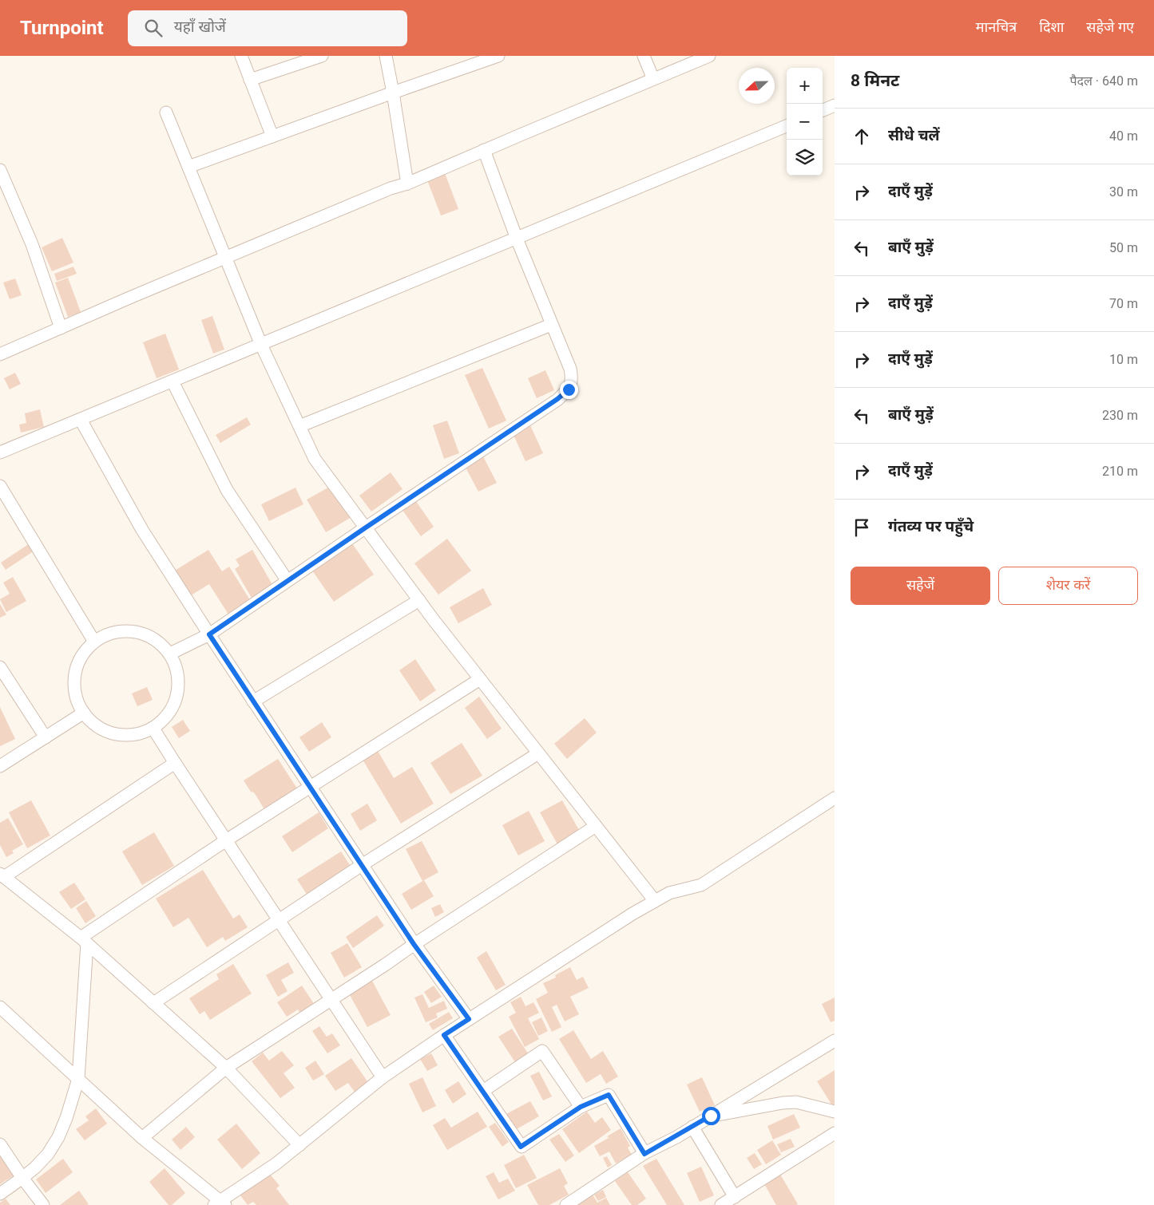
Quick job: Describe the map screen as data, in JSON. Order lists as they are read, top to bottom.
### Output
{
  "north": "left",
  "page": {
    "header": "Turnpoint",
    "search": "यहाँ खोजें",
    "nav": ["मानचित्र", "दिशा", "सहेजे गए"],
    "heading": ["8 मिनट", "पैदल · 640 m"],
    "map_buttons": ["+", "−"],
    "list": [
      ["सीधे चलें", "40 m"],
      ["दाएँ मुड़ें", "30 m"],
      ["बाएँ मुड़ें", "50 m"],
      ["दाएँ मुड़ें", "70 m"],
      ["दाएँ मुड़ें", "10 m"],
      ["बाएँ मुड़ें", "230 m"],
      ["दाएँ मुड़ें", "210 m"],
      "गंतव्य पर पहुँचे"
    ],
    "buttons": ["सहेजें", "शेयर करें"]
  }
}
